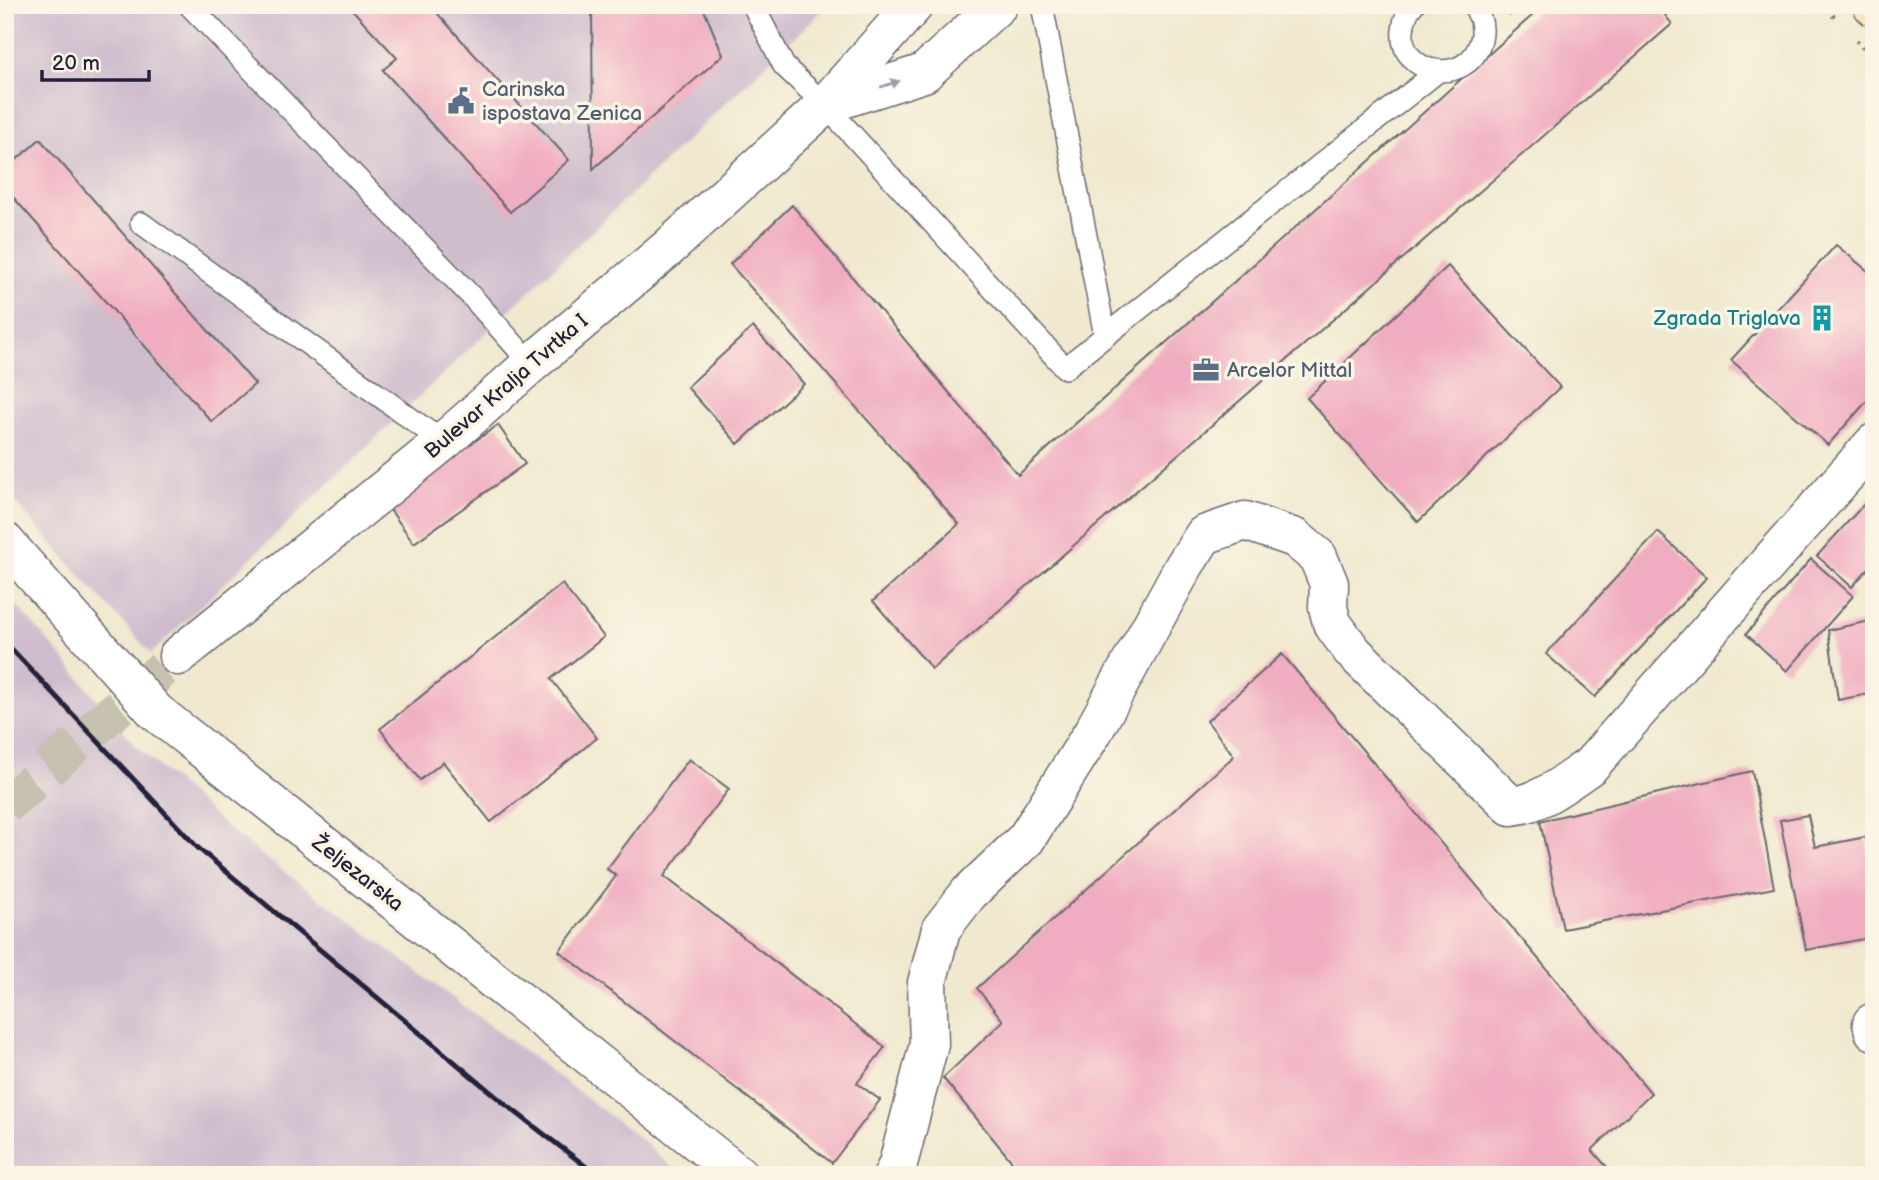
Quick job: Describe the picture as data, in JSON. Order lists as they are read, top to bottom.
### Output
{
  "streets": {
    "street": ["Bulevar Kralja Tvrtka I", "Željezarska"]
  },
  "places": {
    "public building": ["Carinska ispostava Zenica"],
    "building": ["Zgrada Triglava"],
    "office": ["Arcelor Mittal"]
  },
  "scale_bar": "20 m"
}
